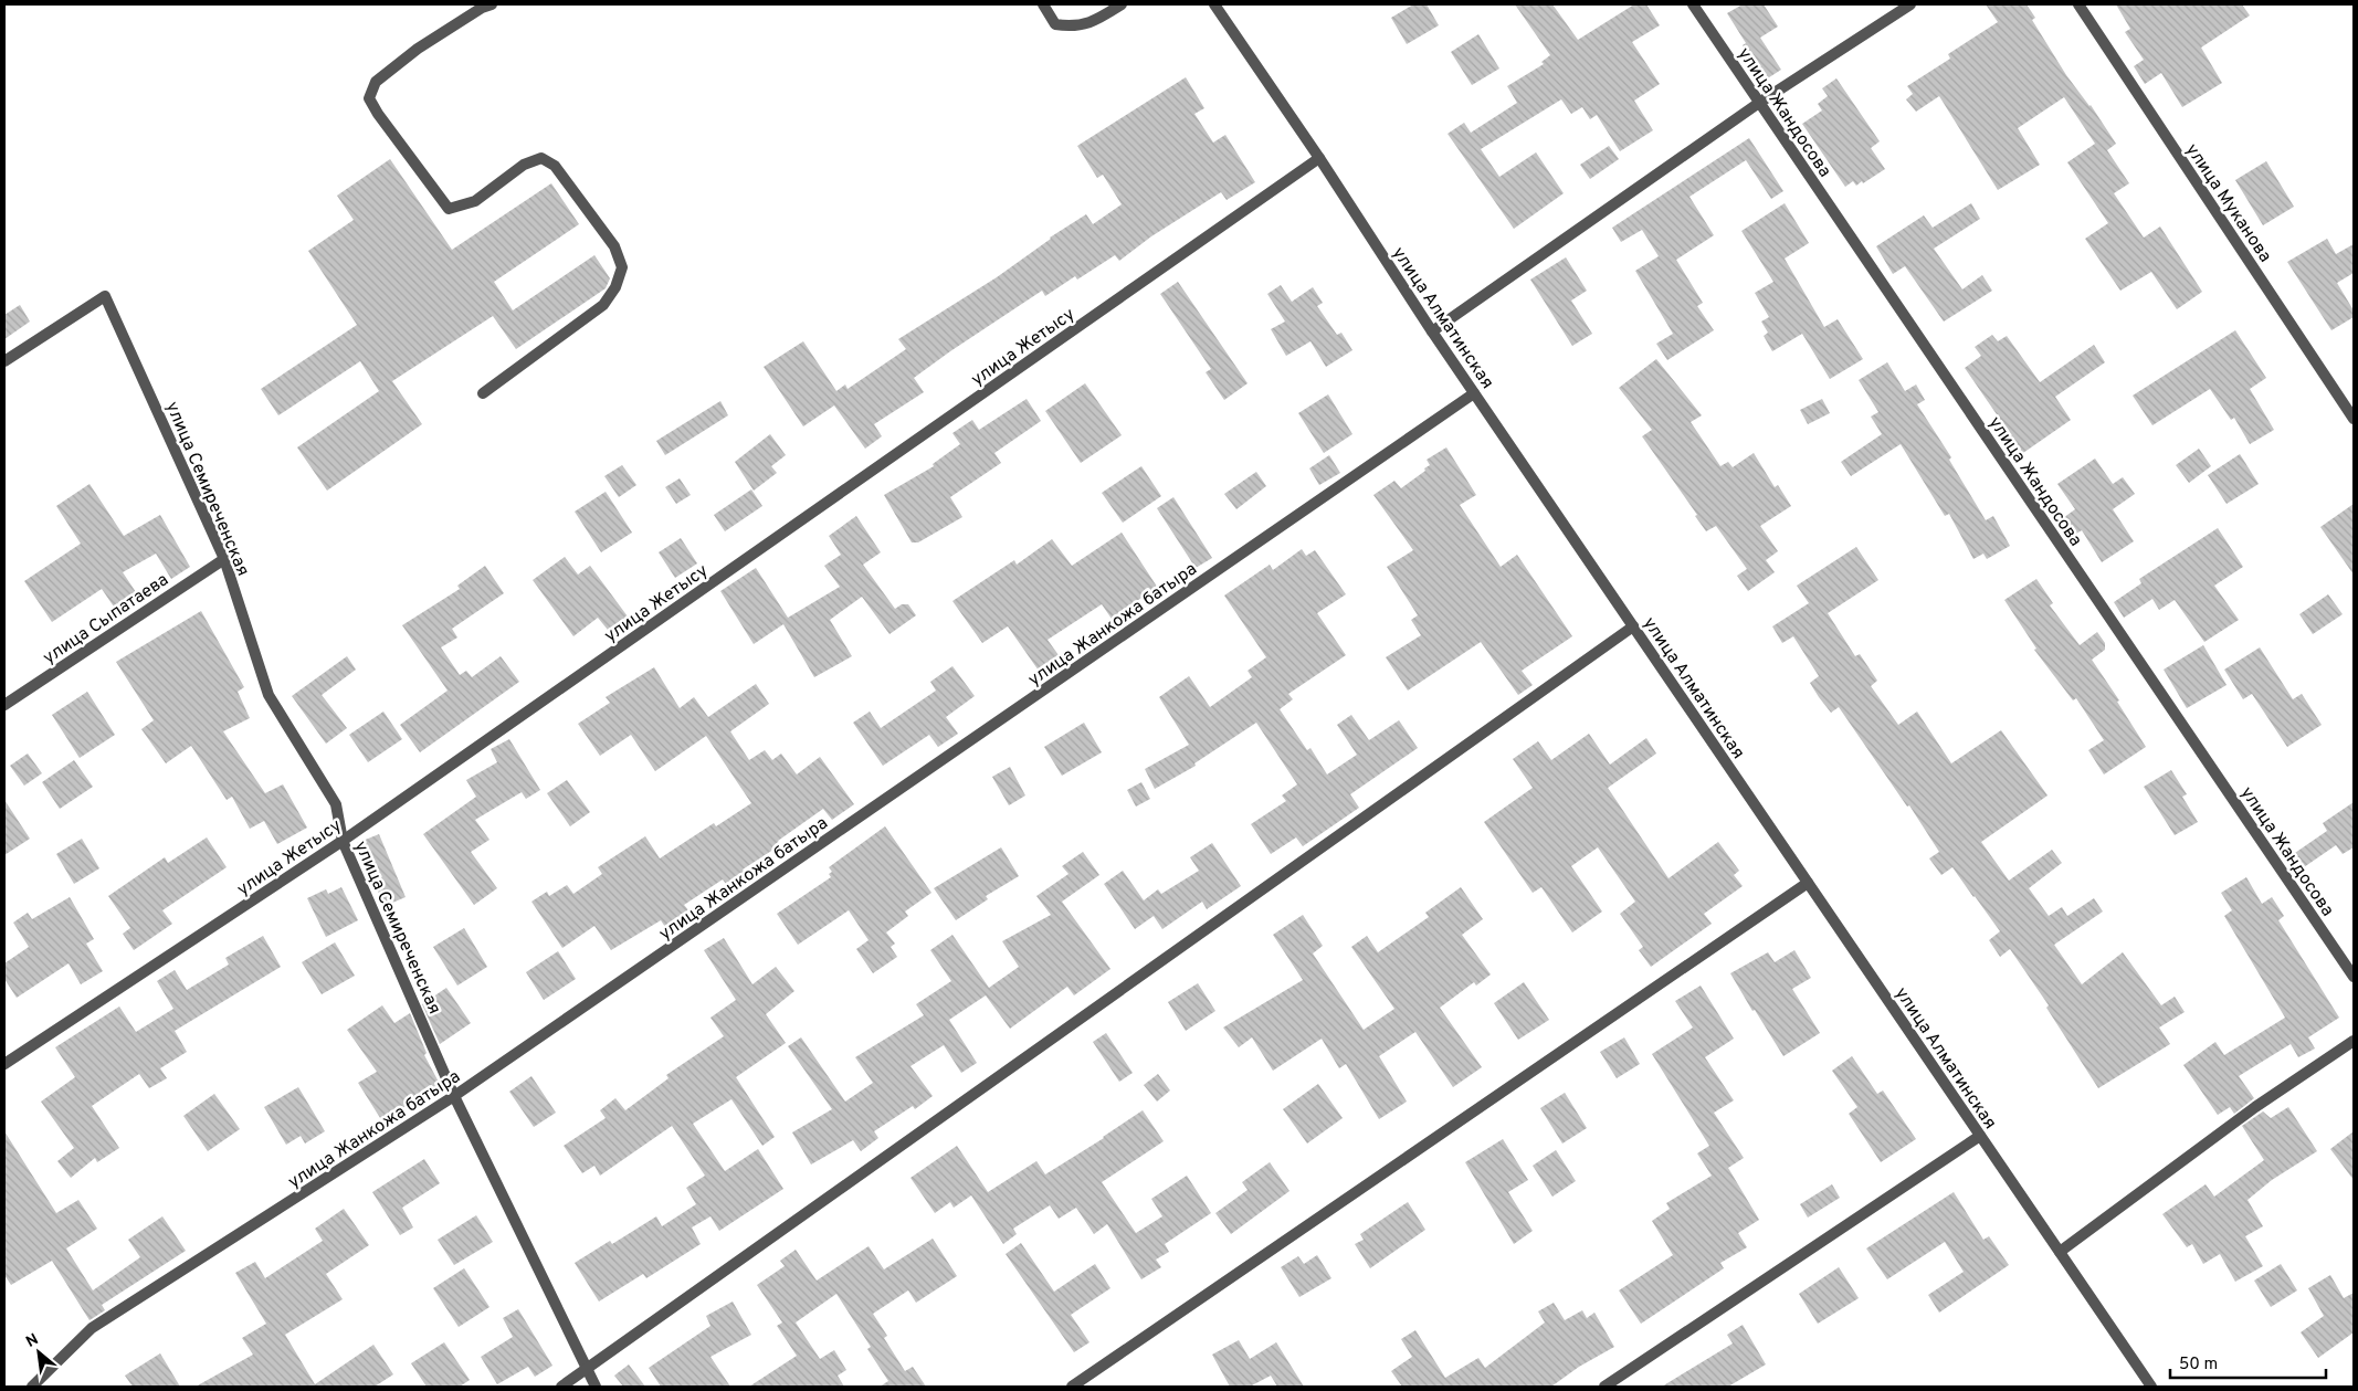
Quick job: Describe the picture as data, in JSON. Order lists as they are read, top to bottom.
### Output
{
  "streets": {
    "street": [
      "улица Жандосова",
      "улица Муканова",
      "улица Алматинская",
      "улица Жетысу",
      "улица Семиреченская",
      "улица Сыпатаева",
      "улица Жанкожа батыра"
    ]
  },
  "crossings": [
    ["улица Алматинская", "улица Жетысу"],
    ["улица Алматинская", "улица Жанкожа батыра"],
    ["улица Жетысу", "улица Семиреченская"],
    ["улица Семиреченская", "улица Сыпатаева"],
    ["улица Семиреченская", "улица Жанкожа батыра"]
  ],
  "scale_bar": "50 m",
  "north": "top left"
}
